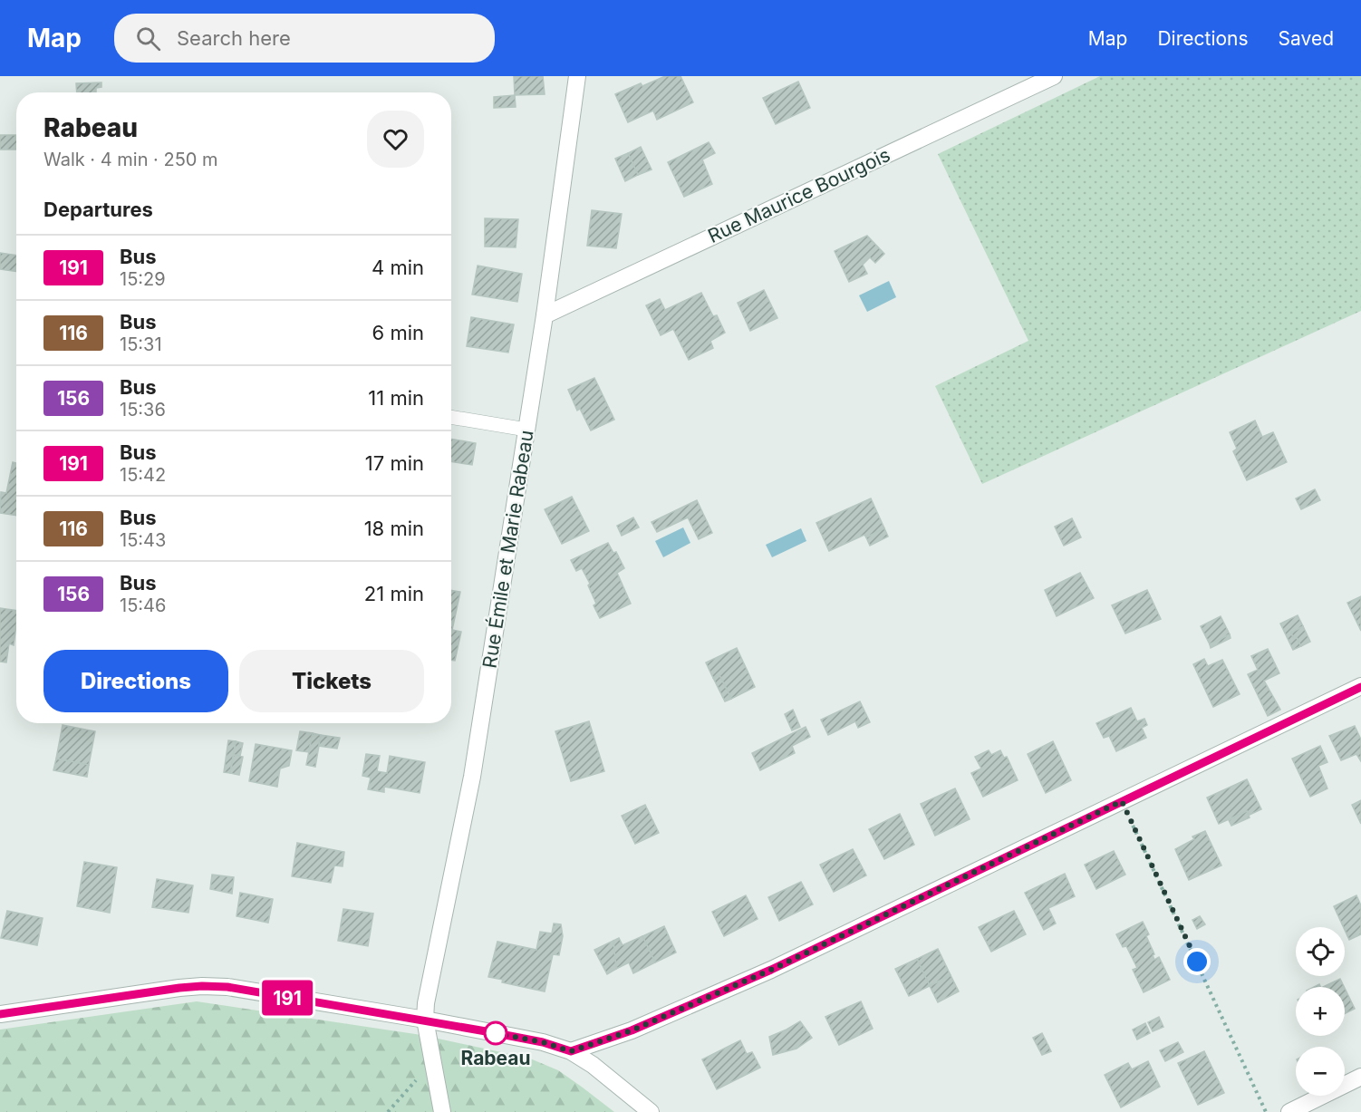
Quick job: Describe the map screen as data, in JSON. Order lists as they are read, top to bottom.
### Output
{
  "streets": {
    "street": ["Rue Maurice Bourgois", "Rue Émile et Marie Rabeau"]
  },
  "crossings": [
    ["Rue Maurice Bourgois", "Rue Émile et Marie Rabeau"]
  ],
  "places": ["Rabeau"],
  "lines": ["bus line 191"],
  "page": {
    "header": "Map",
    "search": "Search here",
    "nav": ["Map", "Directions", "Saved"],
    "on_map": "191",
    "heading": [
      ["Rabeau", "Walk · 4 min · 250 m"],
      "Departures"
    ],
    "list": [
      {
        "mark": "191",
        "name": "Bus",
        "note": "15:29",
        "value": "4 min"
      },
      {
        "mark": "116",
        "name": "Bus",
        "note": "15:31",
        "value": "6 min"
      },
      {
        "mark": "156",
        "name": "Bus",
        "note": "15:36",
        "value": "11 min"
      },
      {
        "mark": "191",
        "name": "Bus",
        "note": "15:42",
        "value": "17 min"
      },
      {
        "mark": "116",
        "name": "Bus",
        "note": "15:43",
        "value": "18 min"
      },
      {
        "mark": "156",
        "name": "Bus",
        "note": "15:46",
        "value": "21 min"
      }
    ],
    "buttons": ["Directions", "Tickets"],
    "map_buttons": ["+", "−"]
  }
}
